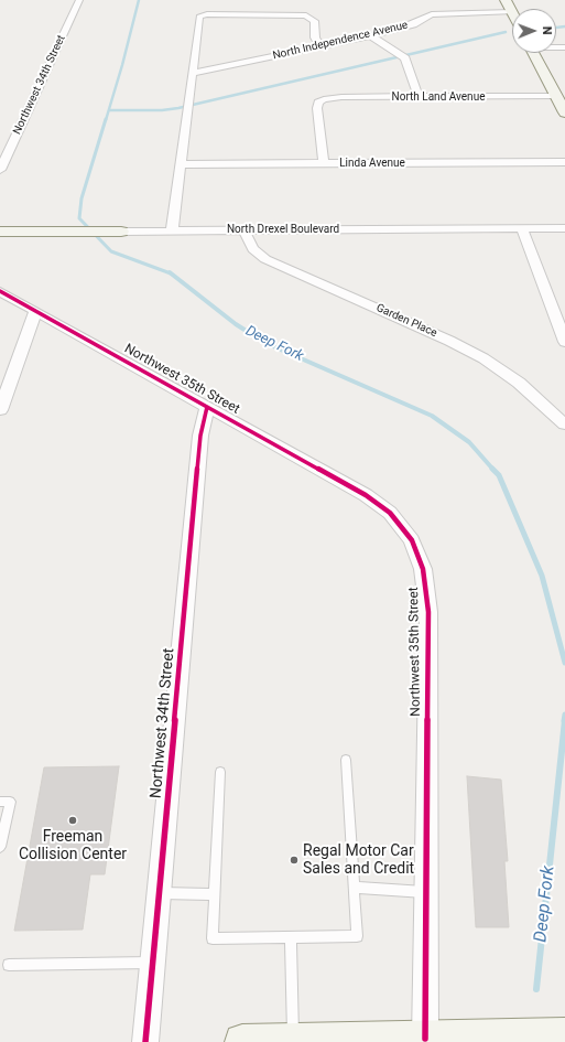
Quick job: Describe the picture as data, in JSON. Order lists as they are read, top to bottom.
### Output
{
  "streets": {
    "main road": ["North Drexel Boulevard"],
    "street": [
      "North Independence Avenue",
      "Northwest 34th Street",
      "North Land Avenue",
      "Linda Avenue",
      "Garden Place",
      "Northwest 35th Street"
    ]
  },
  "crossings": [
    ["Northwest 34th Street", "Northwest 35th Street"],
    ["North Land Avenue", "Linda Avenue"],
    ["North Drexel Boulevard", "Garden Place"]
  ],
  "water": ["Deep Fork"],
  "places": ["Freeman Collision Center", "Regal Motor Car Sales and Credit"],
  "north": "right"
}
